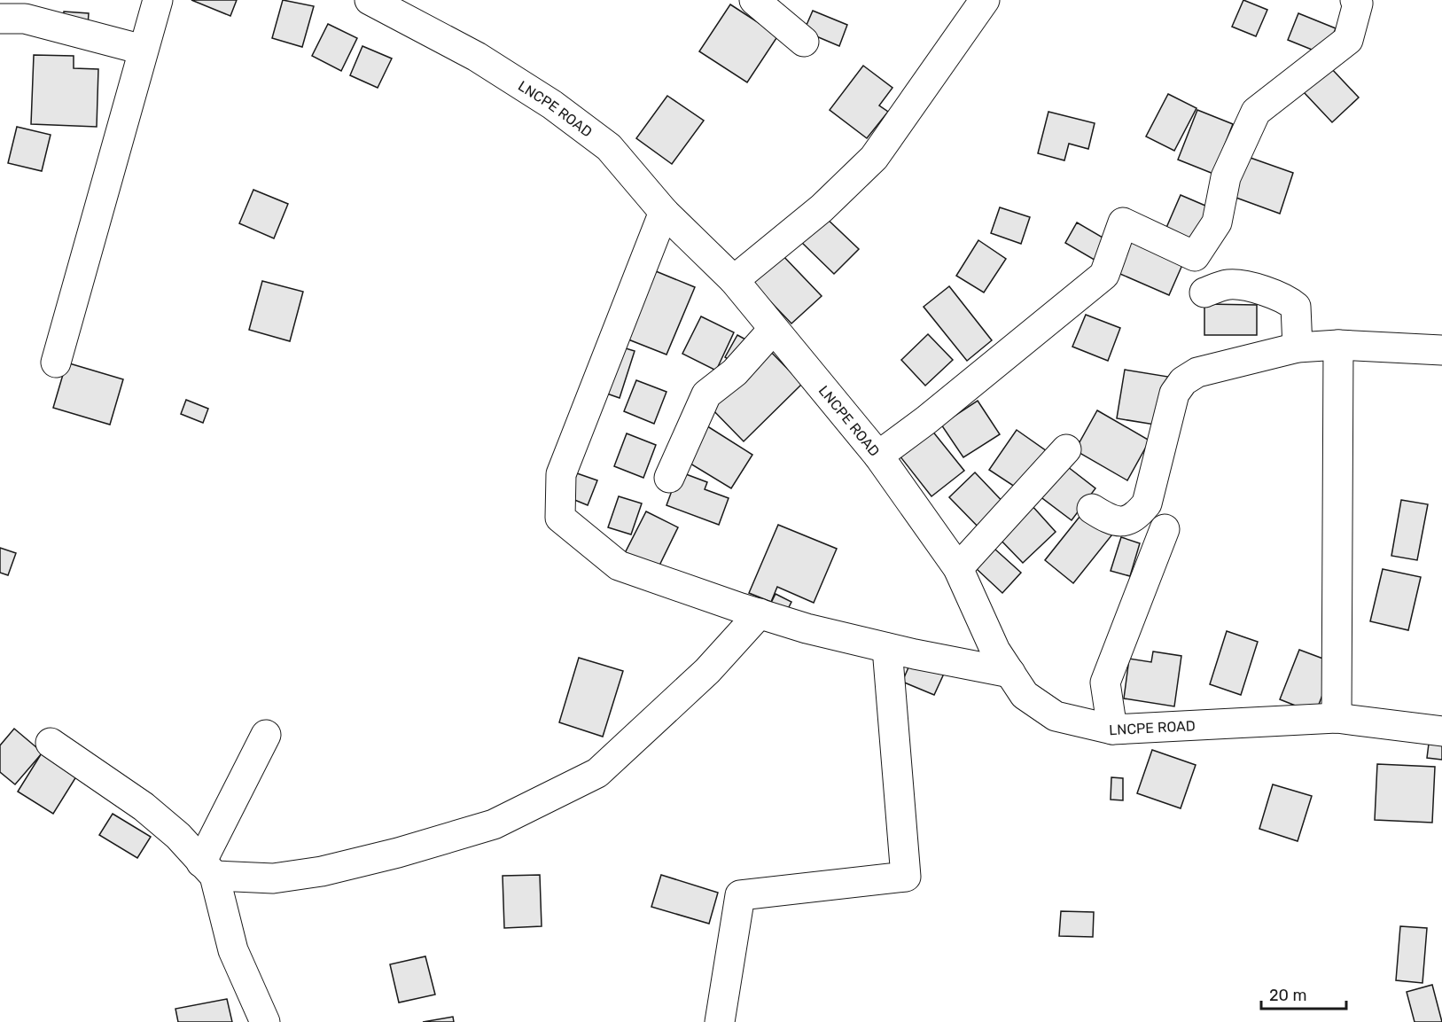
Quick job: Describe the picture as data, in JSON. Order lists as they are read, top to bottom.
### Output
{
  "streets": {
    "street": ["LNCPE ROAD"]
  },
  "scale_bar": "20 m"
}
